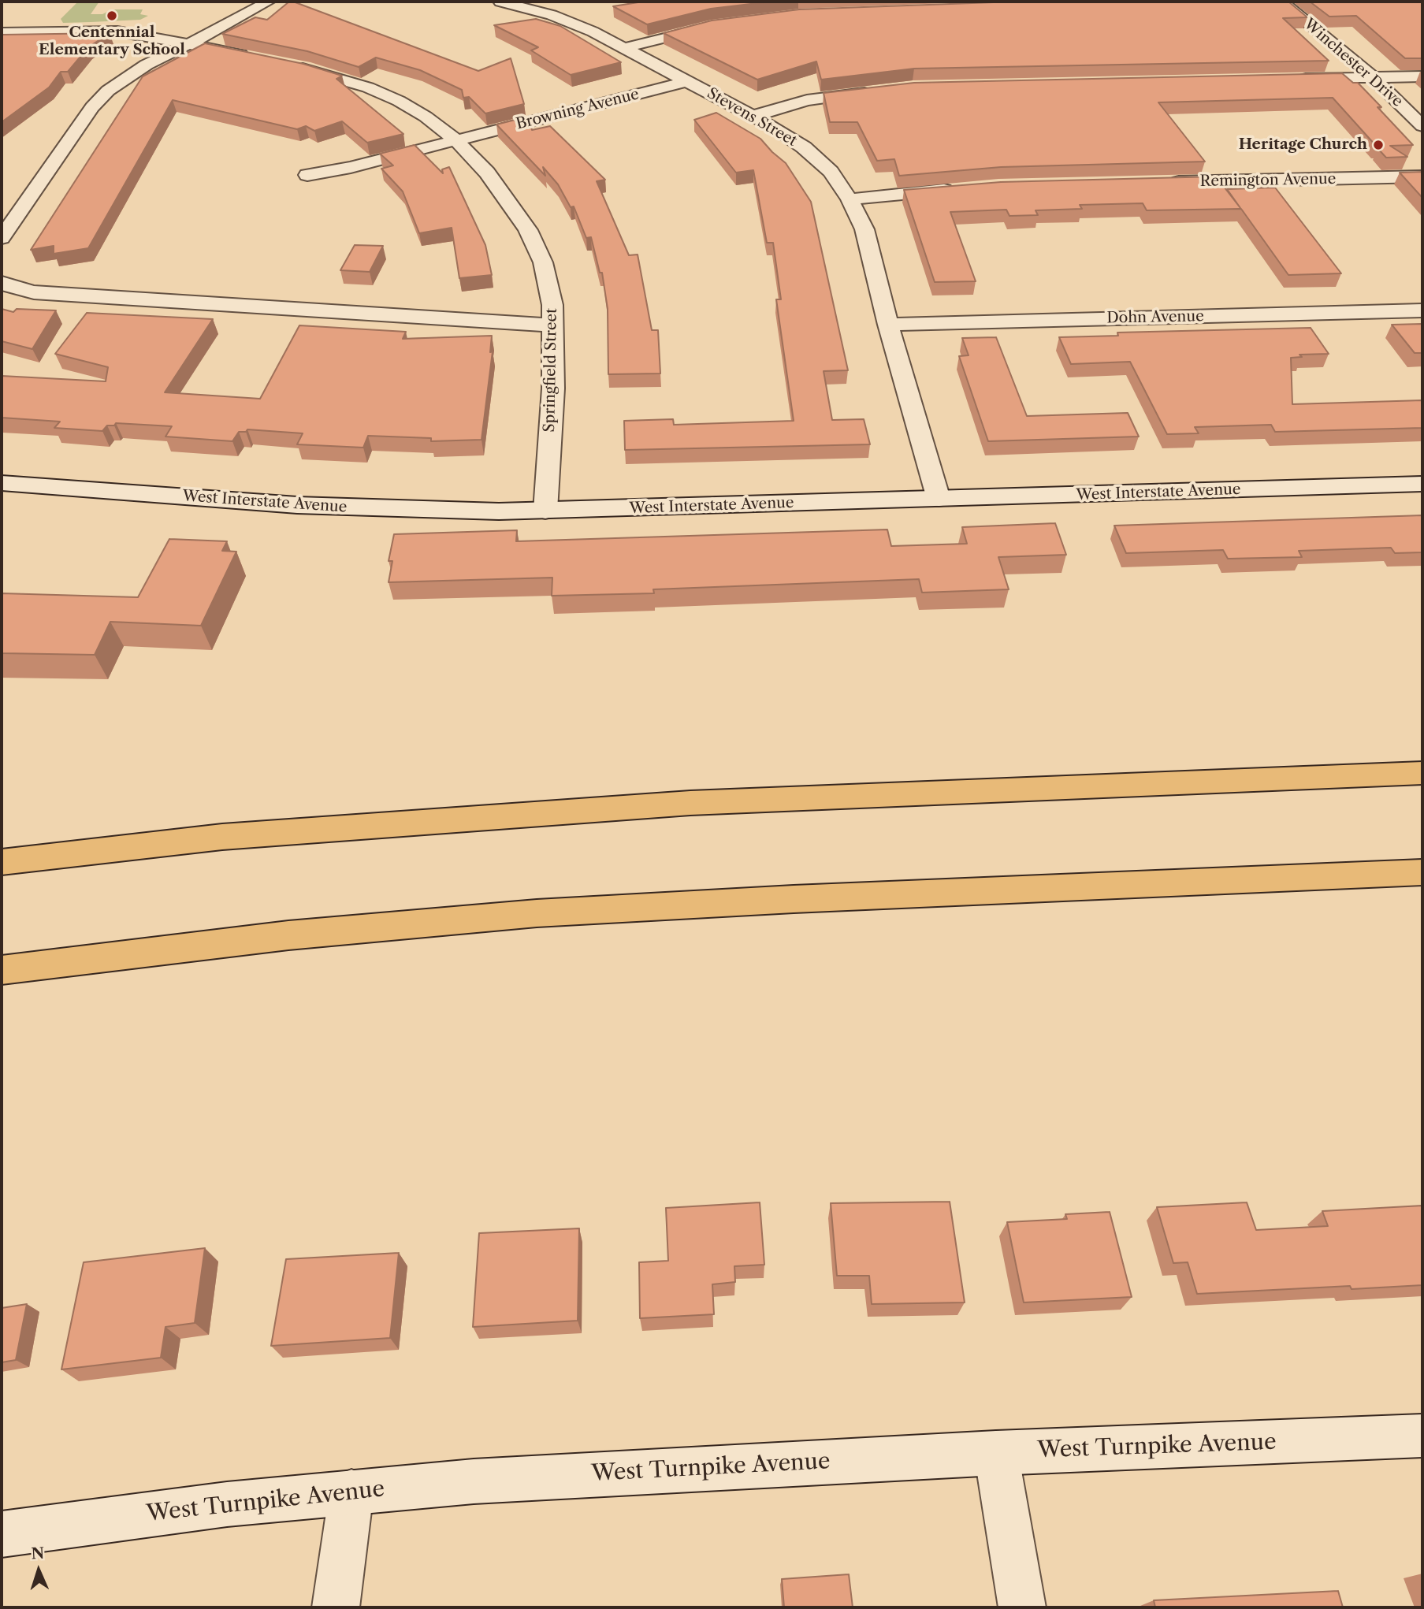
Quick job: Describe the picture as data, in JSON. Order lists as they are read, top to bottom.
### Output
{
  "streets": {
    "street": [
      "Winchester Drive",
      "Browning Avenue",
      "Stevens Street",
      "Remington Avenue",
      "Dohn Avenue",
      "Springfield Street",
      "West Interstate Avenue",
      "West Turnpike Avenue"
    ]
  },
  "crossings": [
    ["Browning Avenue", "Stevens Street"],
    ["Browning Avenue", "Springfield Street"],
    ["Stevens Street", "Dohn Avenue"],
    ["Stevens Street", "West Interstate Avenue"],
    ["Springfield Street", "West Interstate Avenue"]
  ],
  "places": ["Centennial Elementary School", "Heritage Church"],
  "north": "top"
}
